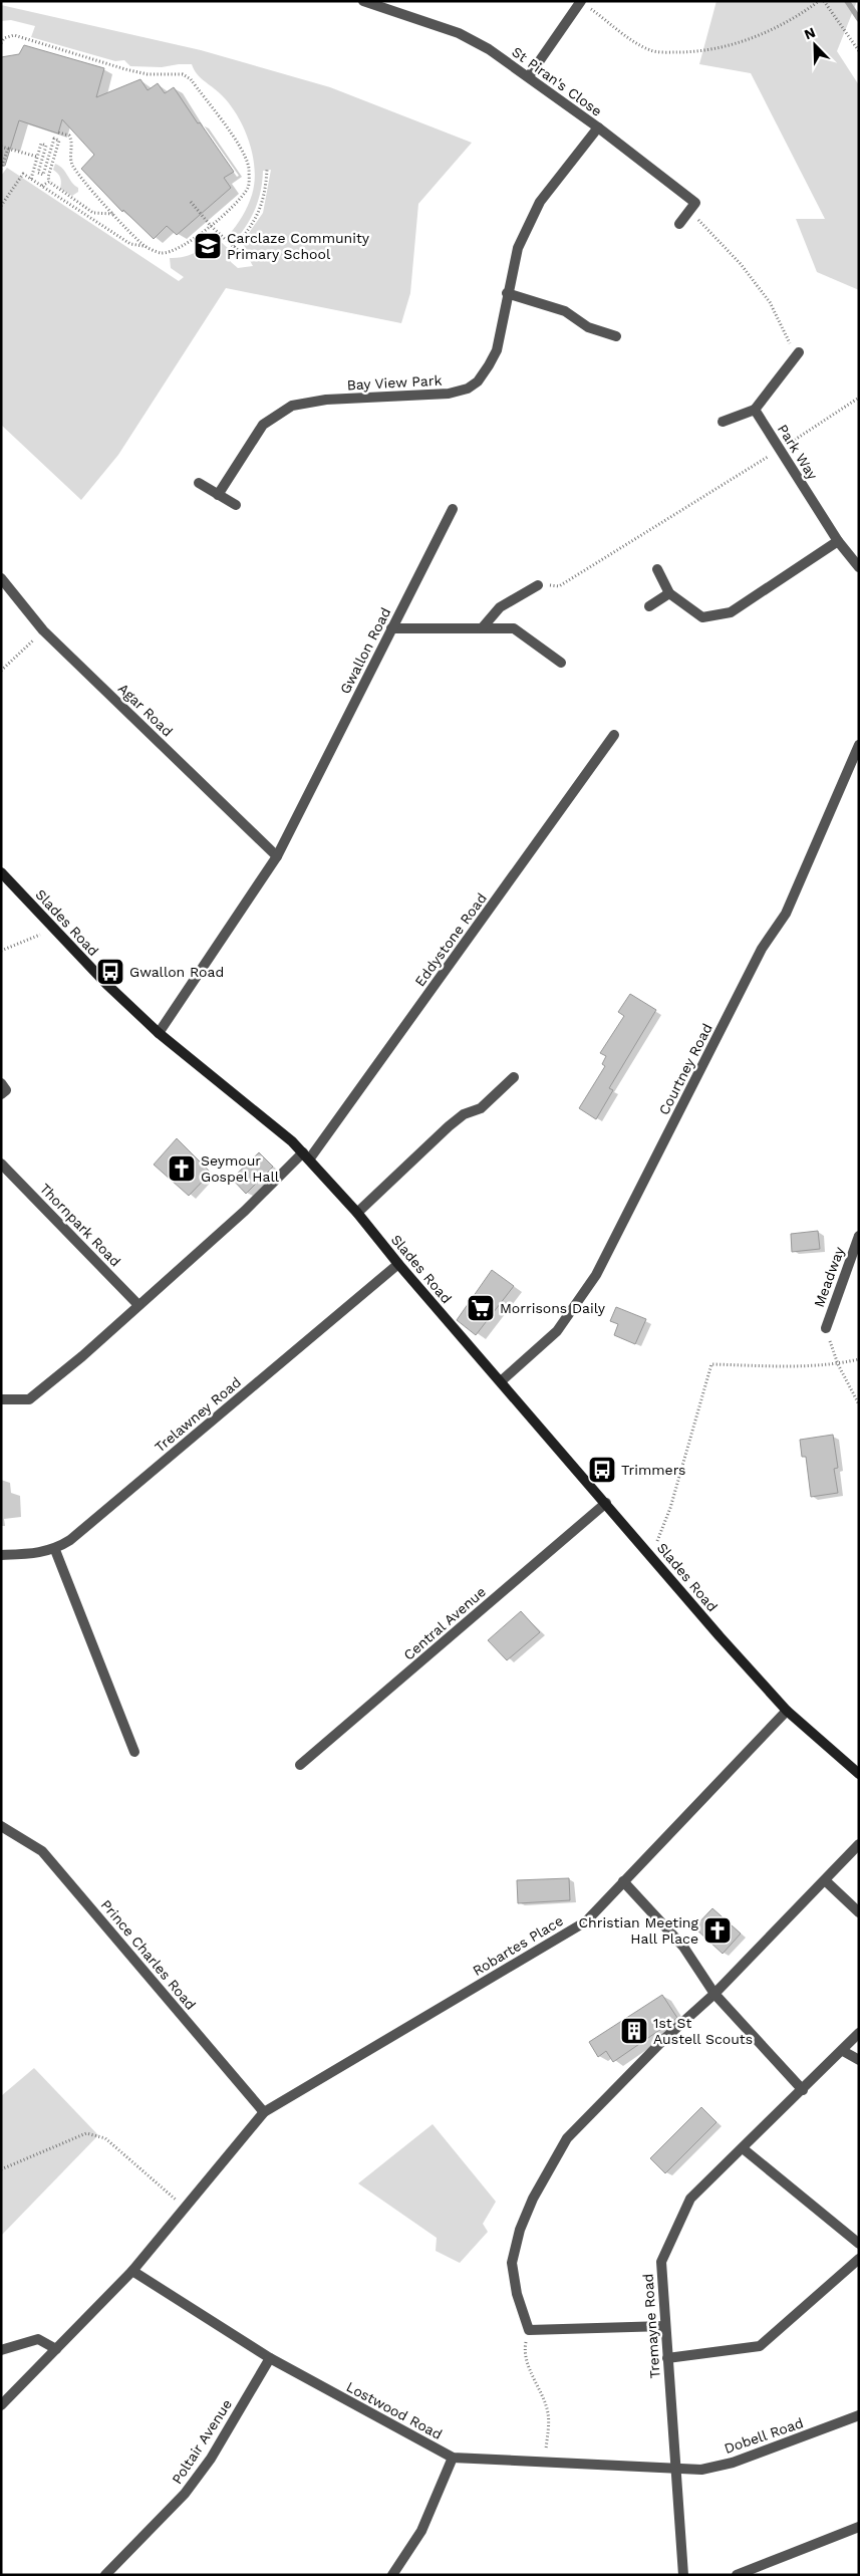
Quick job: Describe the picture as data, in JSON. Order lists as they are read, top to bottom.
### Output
{
  "streets": {
    "street": [
      "St Piran's Close",
      "Bay View Park",
      "Park Way",
      "Gwallon Road",
      "Agar Road",
      "Slades Road",
      "Eddystone Road",
      "Courtney Road",
      "Thornpark Road",
      "Meadway",
      "Trelawney Road",
      "Central Avenue",
      "Robartes Place",
      "Prince Charles Road",
      "Tremayne Road",
      "Lostwood Road",
      "Dobell Road",
      "Poltair Avenue"
    ]
  },
  "crossings": [
    ["St Piran's Close", "Bay View Park"],
    ["Gwallon Road", "Agar Road"],
    ["Gwallon Road", "Slades Road"],
    ["Slades Road", "Eddystone Road"],
    ["Slades Road", "Courtney Road"],
    ["Slades Road", "Trelawney Road"],
    ["Slades Road", "Central Avenue"],
    ["Slades Road", "Robartes Place"],
    ["Eddystone Road", "Thornpark Road"],
    ["Robartes Place", "Prince Charles Road"],
    ["Tremayne Road", "Lostwood Road"],
    ["Tremayne Road", "Dobell Road"],
    ["Lostwood Road", "Dobell Road"],
    ["Lostwood Road", "Poltair Avenue"]
  ],
  "places": {
    "school or university": ["Carclaze Community Primary School"],
    "bus stop": ["Gwallon Road", "Trimmers"],
    "church": ["Seymour Gospel Hall", "Christian Meeting Hall Place"],
    "supermarket": ["Morrisons Daily"],
    "building": ["1st St Austell Scouts"]
  },
  "north": "top left"
}
